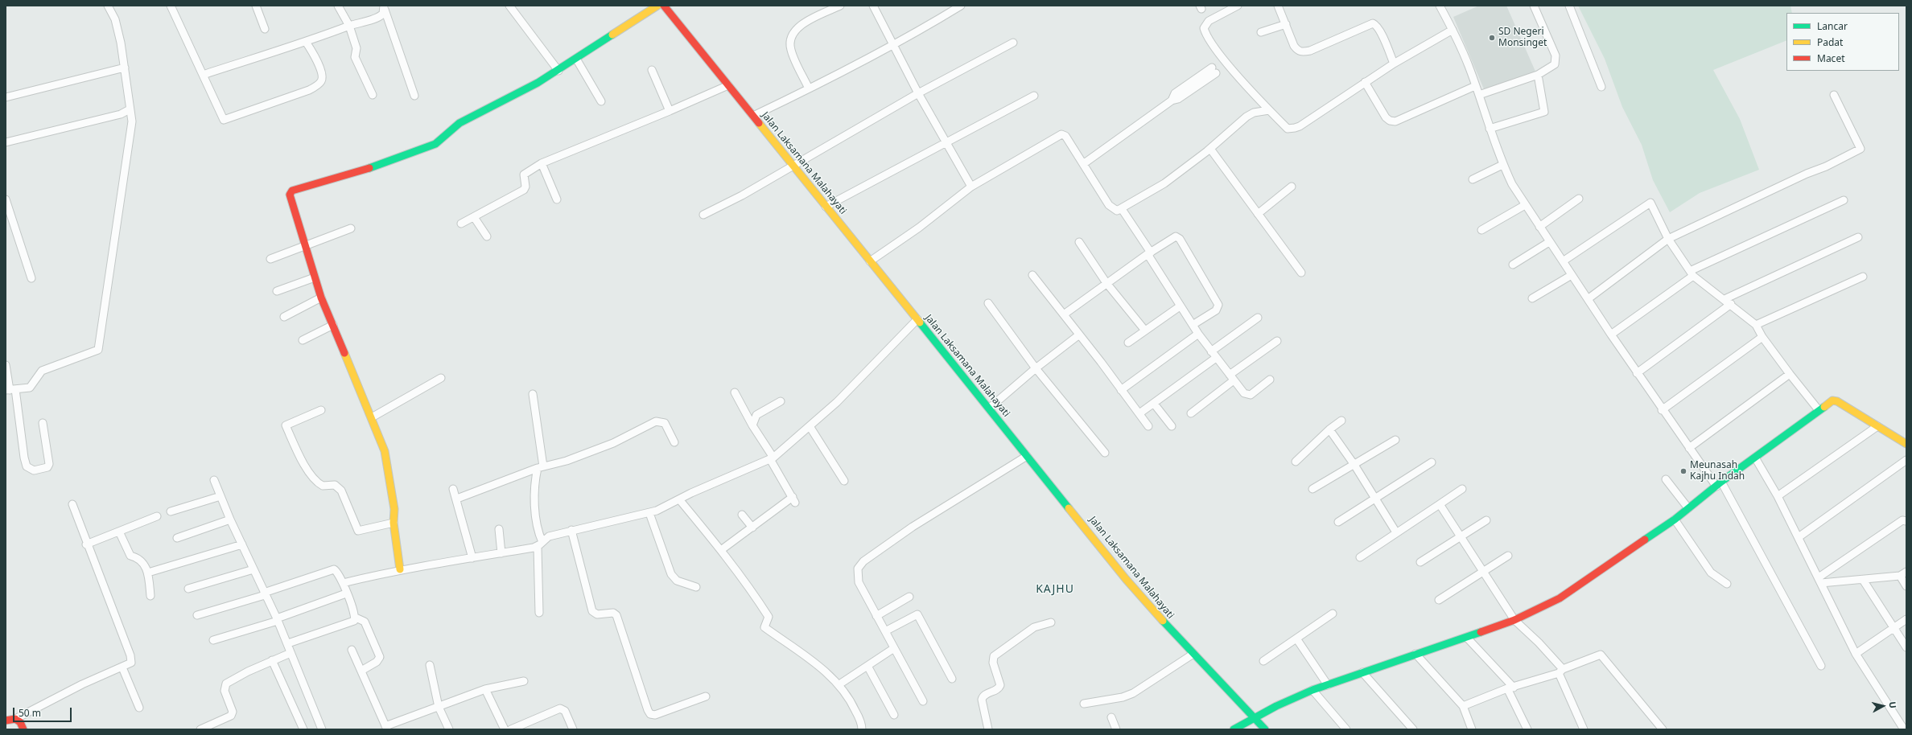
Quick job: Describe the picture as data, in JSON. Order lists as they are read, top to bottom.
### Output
{
  "streets": {
    "main road": ["Jalan Laksamana Malahayati"]
  },
  "districts": ["KAJHU"],
  "places": ["SD Negeri Monsinget", "Meunasah Kajhu Indah"],
  "legend": ["Lancar", "Padat", "Macet"],
  "scale_bar": "50 m",
  "north": "right"
}
